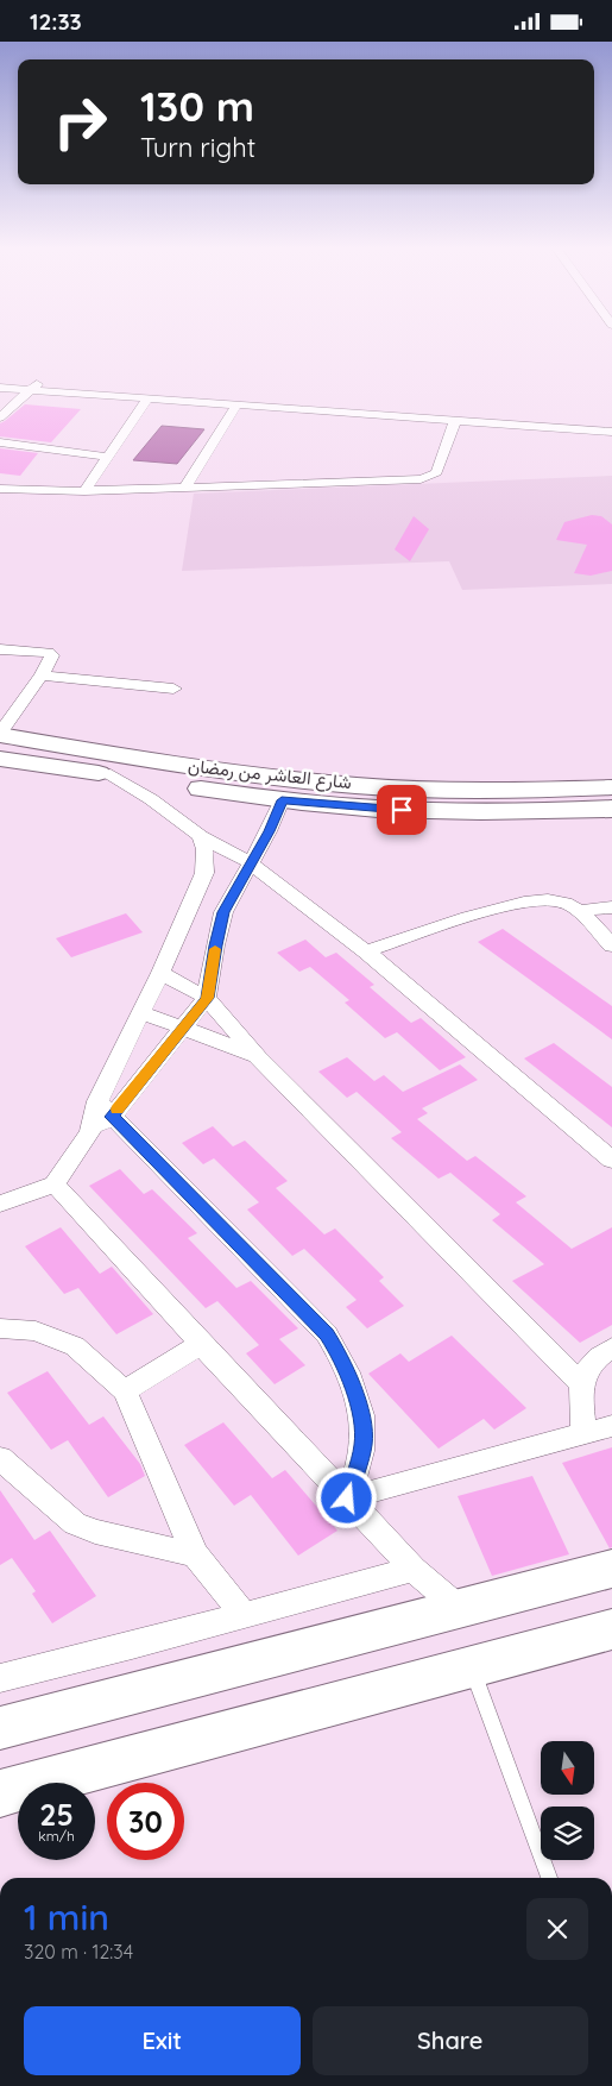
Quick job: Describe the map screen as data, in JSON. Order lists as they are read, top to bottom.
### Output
{
  "streets": {
    "main road": ["شارع العاشر من رمضان"]
  },
  "north": "bottom",
  "page": {
    "status": "12:33",
    "turn": ["130 m", "Turn right"],
    "speed": "25 km/h",
    "limit": "30",
    "heading": ["1 min", "320 m · 12:34"],
    "buttons": ["Exit", "Share"]
  }
}
